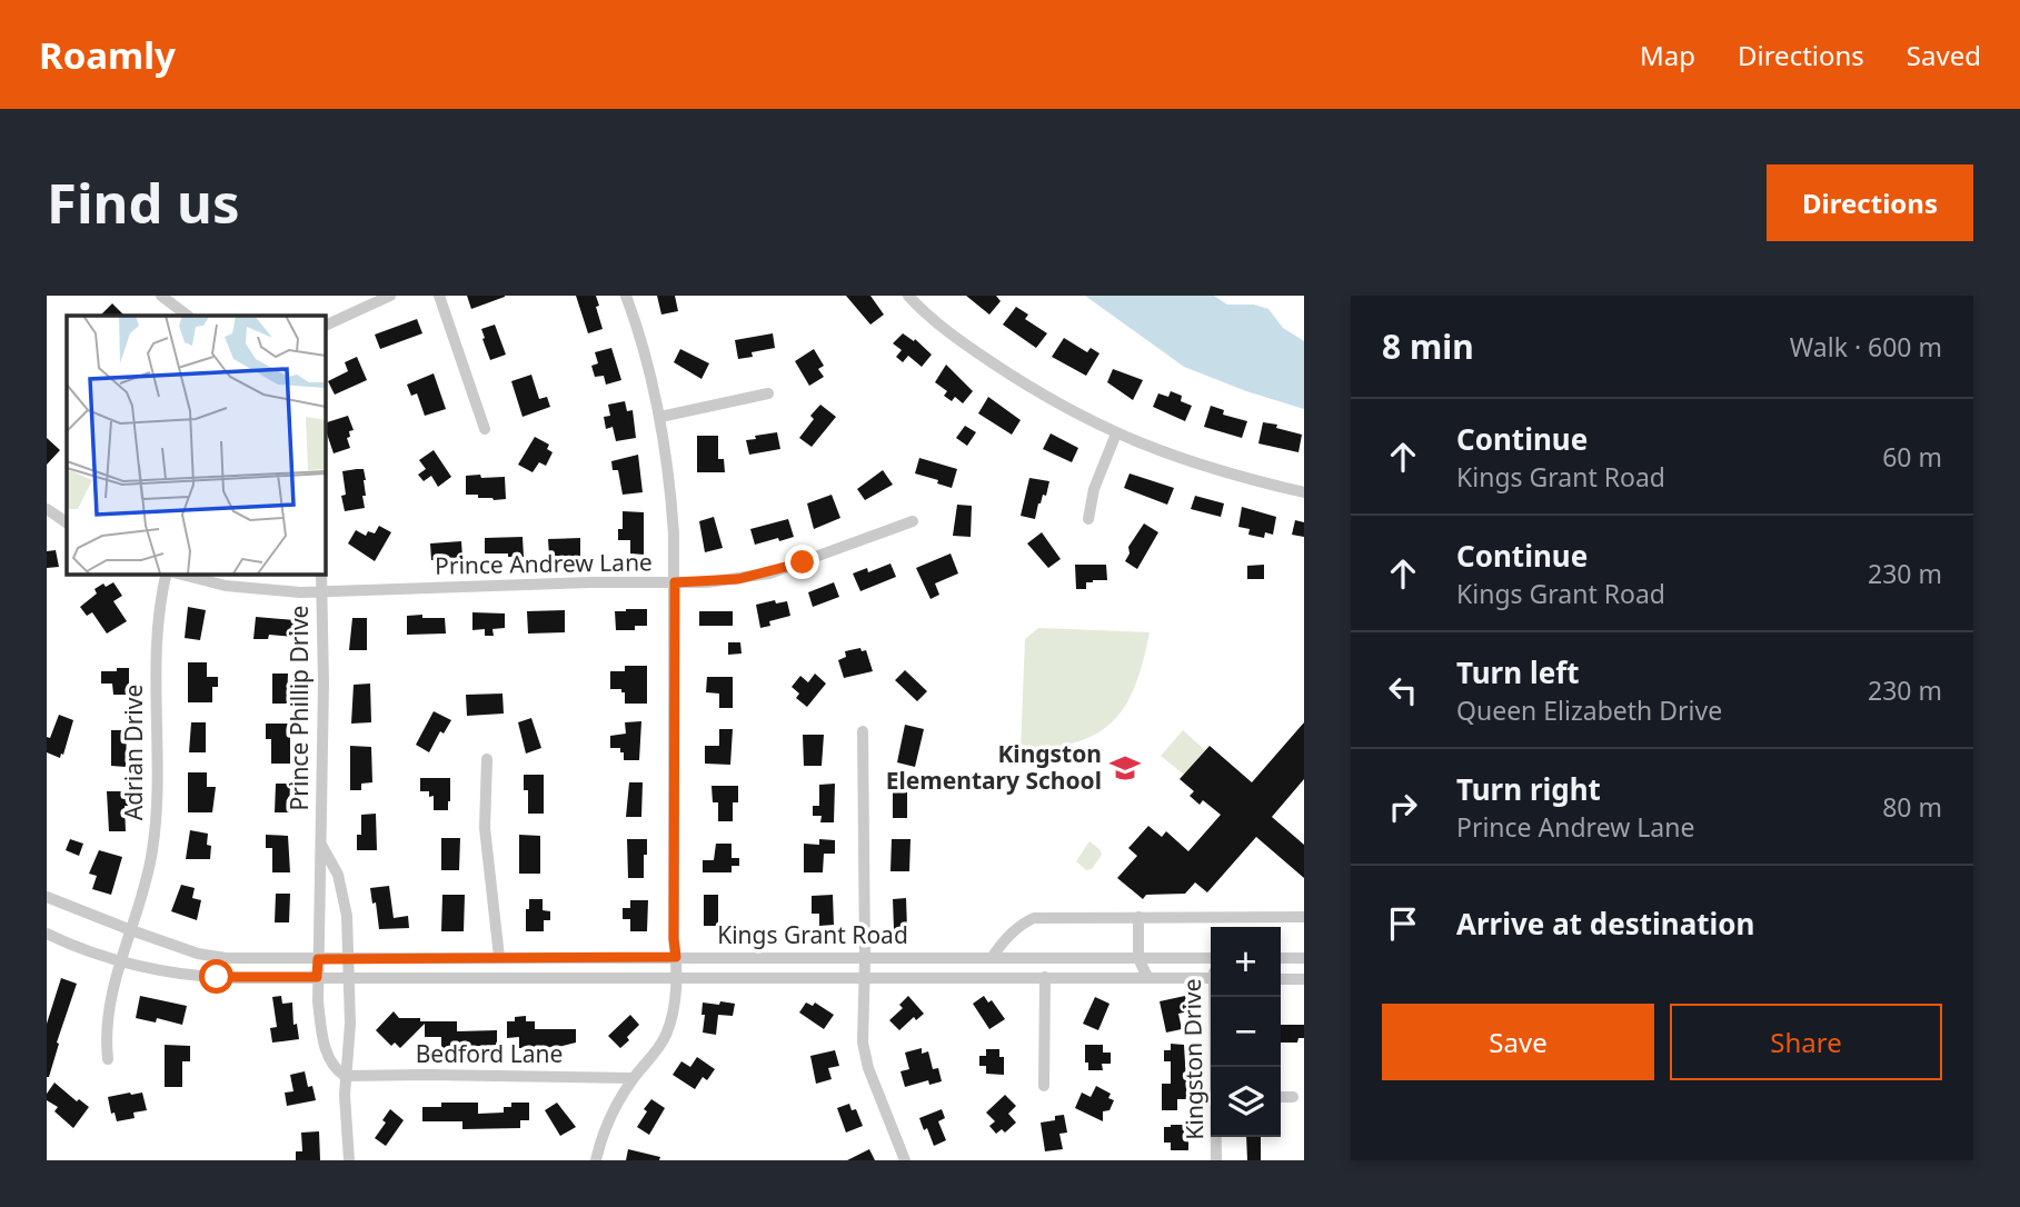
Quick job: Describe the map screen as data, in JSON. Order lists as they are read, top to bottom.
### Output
{
  "streets": {
    "street": [
      "Prince Andrew Lane",
      "Prince Phillip Drive",
      "Adrian Drive",
      "Kings Grant Road",
      "Bedford Lane",
      "Kingston Drive"
    ]
  },
  "crossings": [
    ["Prince Andrew Lane", "Prince Phillip Drive"],
    ["Prince Phillip Drive", "Kings Grant Road"],
    ["Prince Phillip Drive", "Bedford Lane"],
    ["Adrian Drive", "Kings Grant Road"]
  ],
  "places": {
    "school or university": ["Kingston Elementary School"]
  },
  "page": {
    "header": "Roamly",
    "nav": ["Map", "Directions", "Saved"],
    "buttons": [
      "Directions",
      ["Save", "Share"]
    ],
    "title": "Find us",
    "heading": ["8 min", "Walk · 600 m"],
    "list": [
      ["Continue", "Kings Grant Road", "60 m"],
      ["Continue", "Kings Grant Road", "230 m"],
      ["Turn left", "Queen Elizabeth Drive", "230 m"],
      ["Turn right", "Prince Andrew Lane", "80 m"],
      "Arrive at destination"
    ],
    "map_buttons": ["+", "−"]
  }
}
